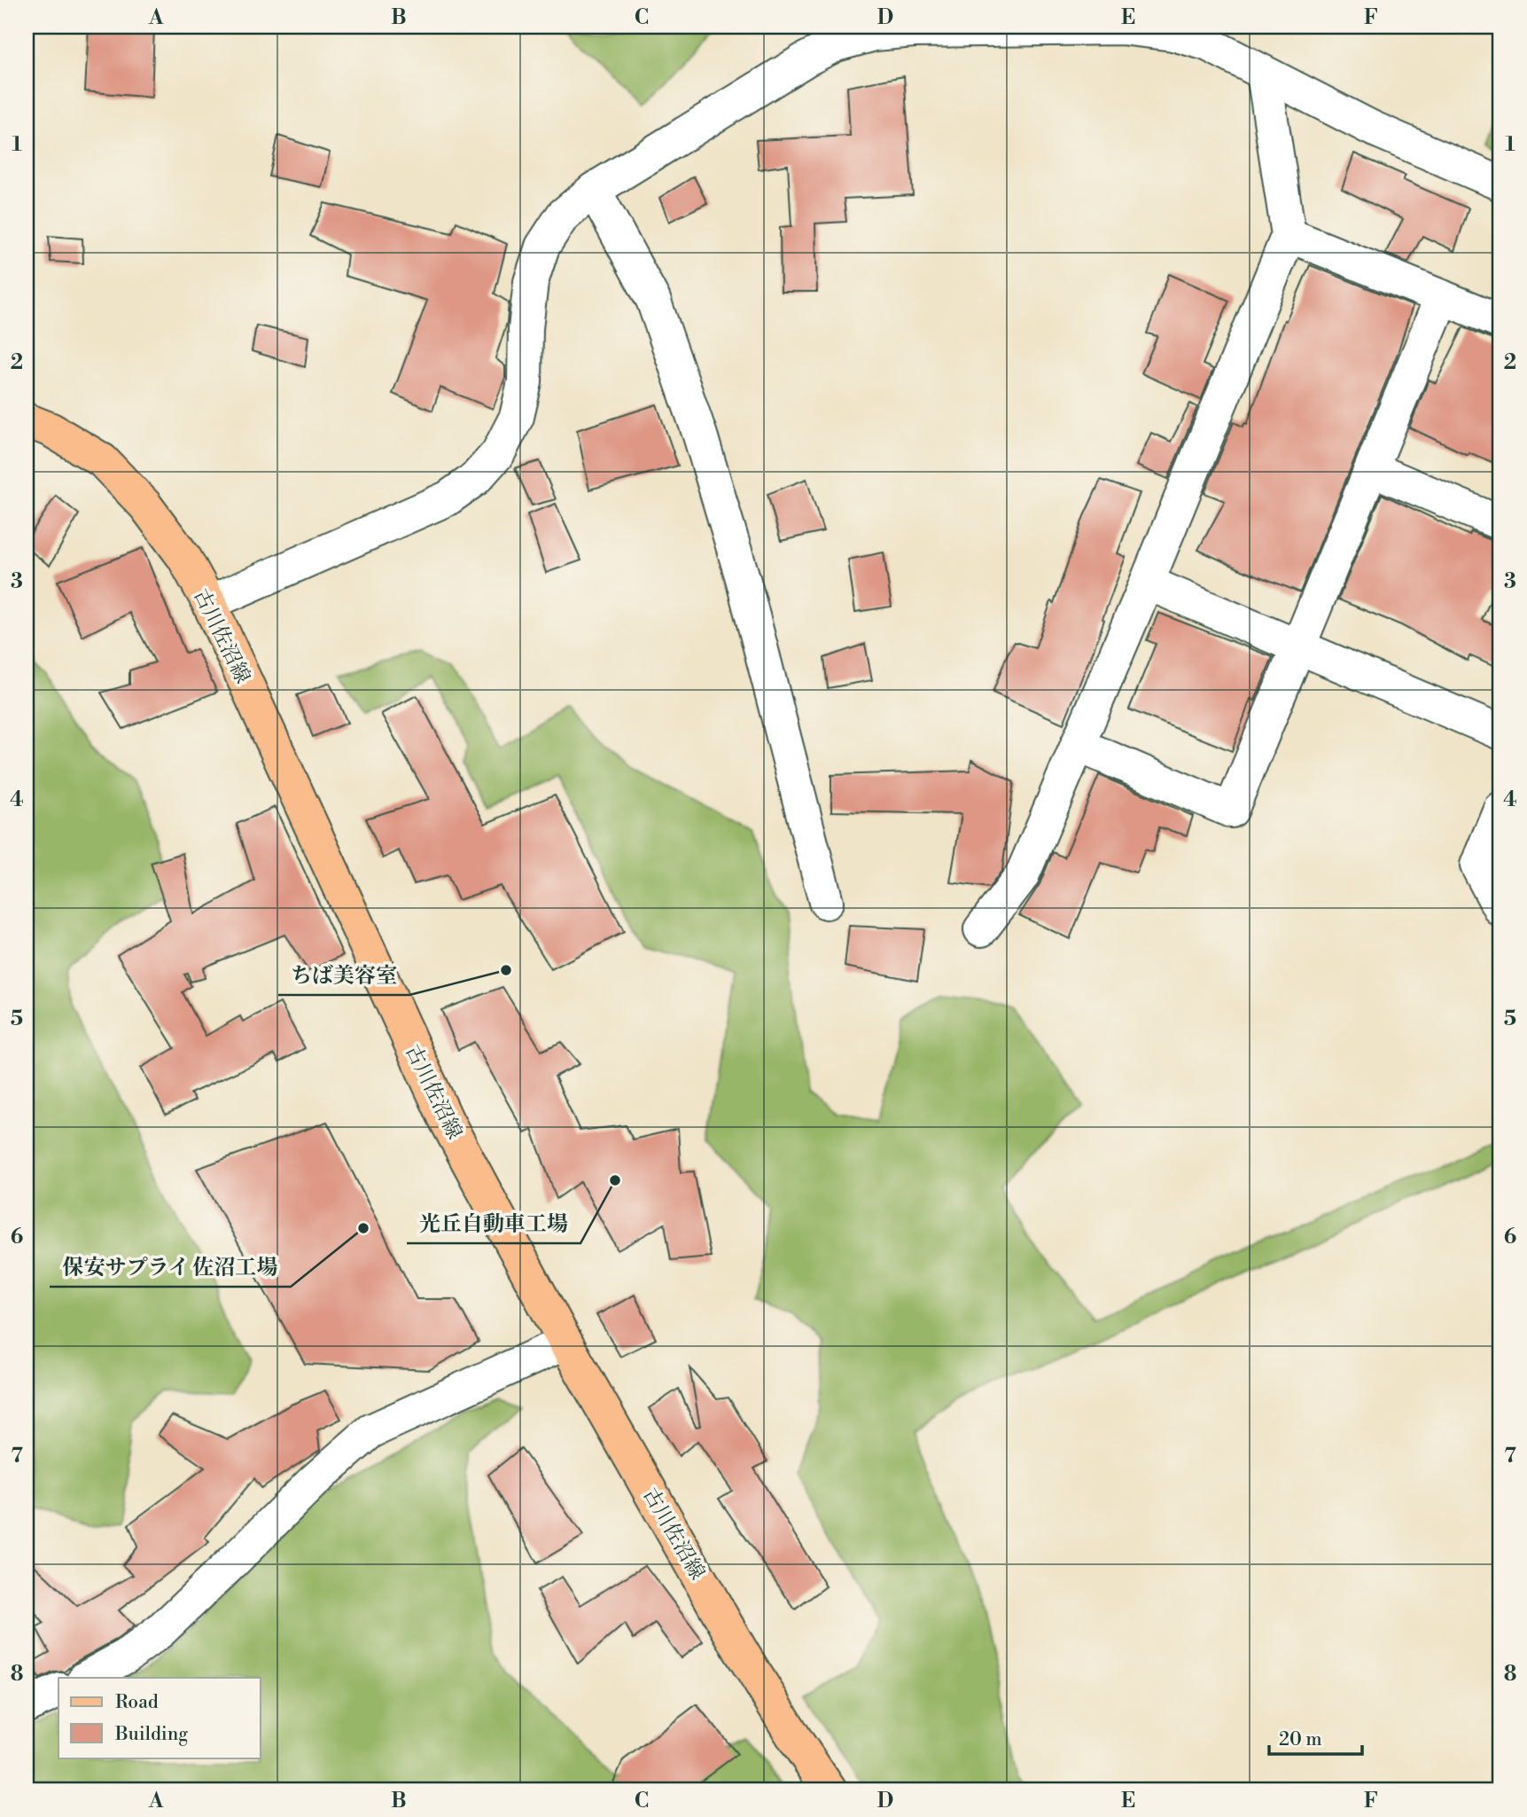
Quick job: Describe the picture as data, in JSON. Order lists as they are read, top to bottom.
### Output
{
  "streets": {
    "main road": ["古川佐沼線"]
  },
  "places": ["ちば美容室", "光丘自動車工場", "保安サプライ 佐沼工場"],
  "legend": ["Road", "Building"],
  "scale_bar": "20 m",
  "grid": {
    "columns": [
      "A",
      "B",
      "C",
      "D",
      "E",
      "F"
    ],
    "rows": [
      "1",
      "2",
      "3",
      "4",
      "5",
      "6",
      "7",
      "8"
    ]
  }
}
